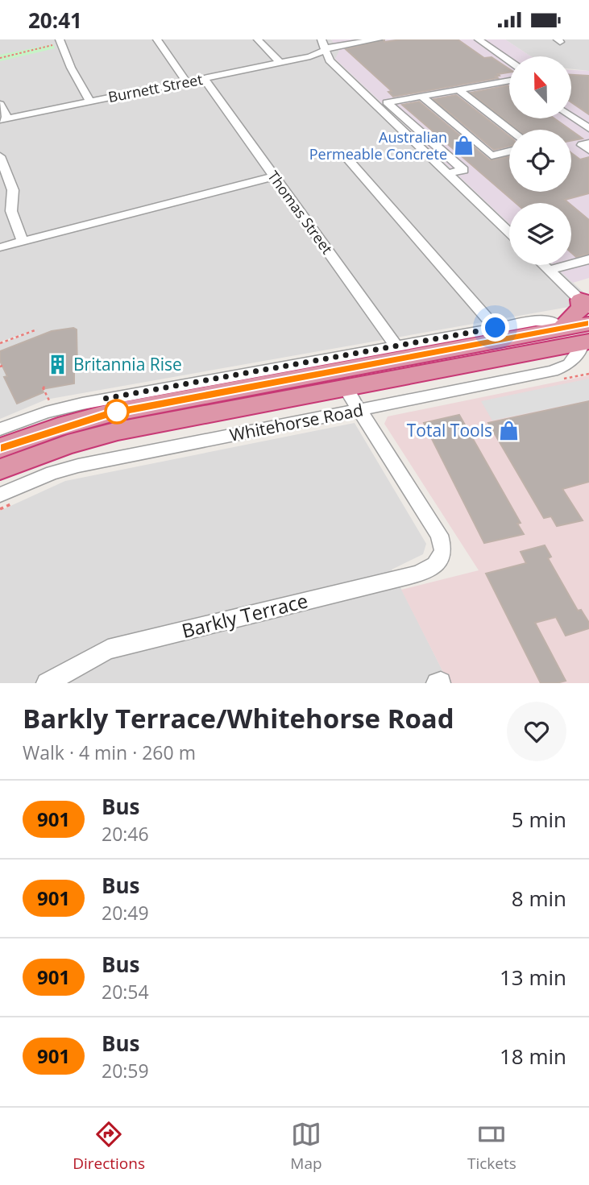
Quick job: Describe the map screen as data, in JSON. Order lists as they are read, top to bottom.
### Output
{
  "streets": {
    "highway": ["Whitehorse Road"],
    "street": ["Burnett Street", "Thomas Street", "Barkly Terrace"]
  },
  "crossings": [
    ["Burnett Street", "Thomas Street"],
    ["Whitehorse Road", "Barkly Terrace"]
  ],
  "places": {
    "shop": ["Australian Permeable Concrete", "Total Tools"],
    "building": ["Britannia Rise"]
  },
  "lines": ["bus line 901"],
  "north": "top",
  "page": {
    "status": "20:41",
    "heading": ["Barkly Terrace/Whitehorse Road", "Walk · 4 min · 260 m"],
    "list": [
      {
        "mark": "901",
        "name": "Bus",
        "note": "20:46",
        "value": "5 min"
      },
      {
        "mark": "901",
        "name": "Bus",
        "note": "20:49",
        "value": "8 min"
      },
      {
        "mark": "901",
        "name": "Bus",
        "note": "20:54",
        "value": "13 min"
      },
      {
        "mark": "901",
        "name": "Bus",
        "note": "20:59",
        "value": "18 min"
      }
    ],
    "tabs": ["Directions", "Map", "Tickets"]
  }
}
